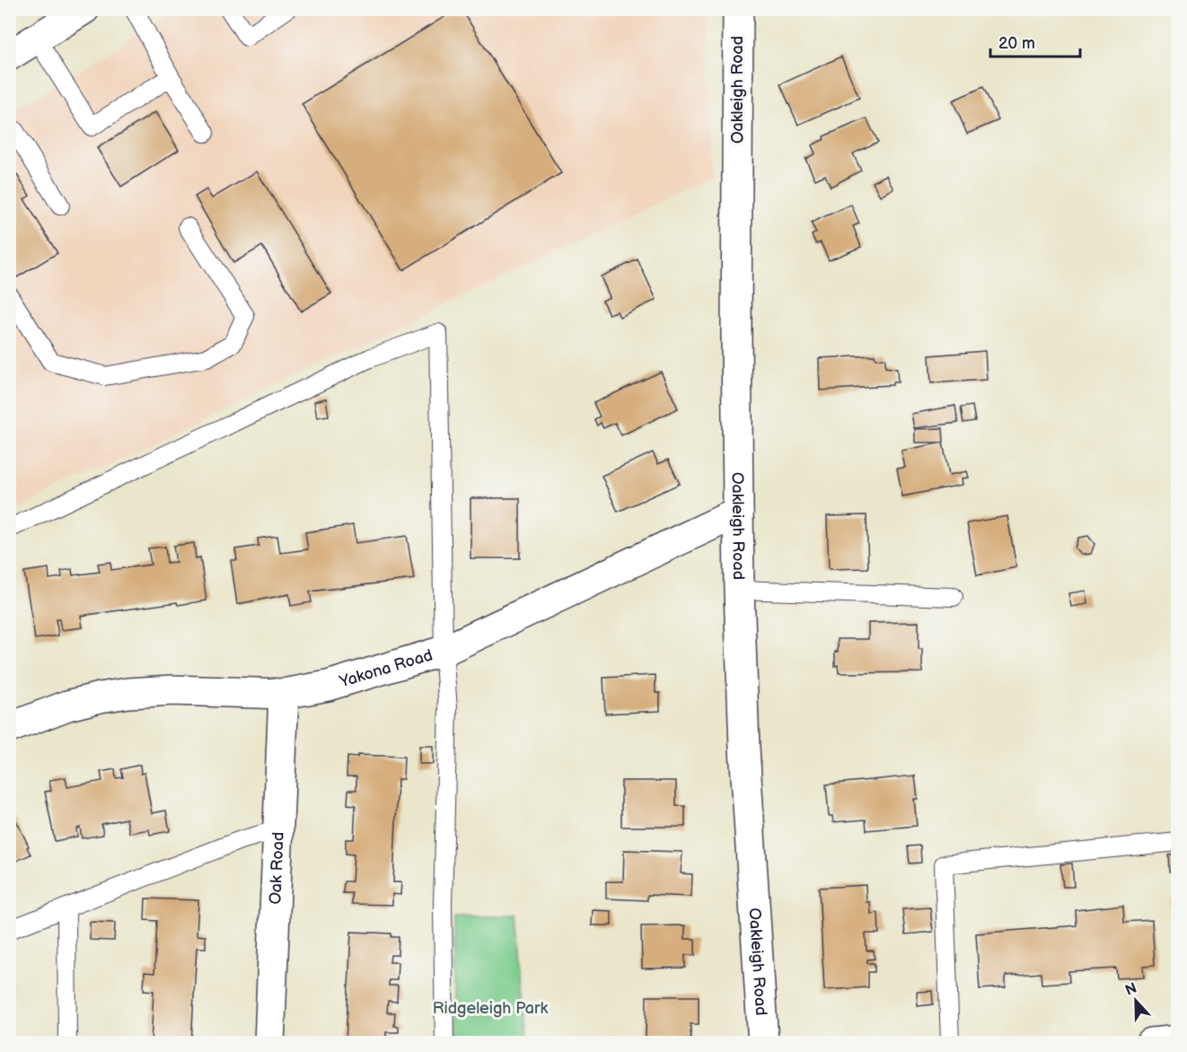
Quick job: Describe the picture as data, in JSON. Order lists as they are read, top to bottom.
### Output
{
  "streets": {
    "street": ["Oakleigh Road", "Yakona Road", "Oak Road"]
  },
  "crossings": [
    ["Oakleigh Road", "Yakona Road"],
    ["Yakona Road", "Oak Road"]
  ],
  "parks": ["Ridgeleigh Park"],
  "scale_bar": "20 m",
  "north": "top"
}
